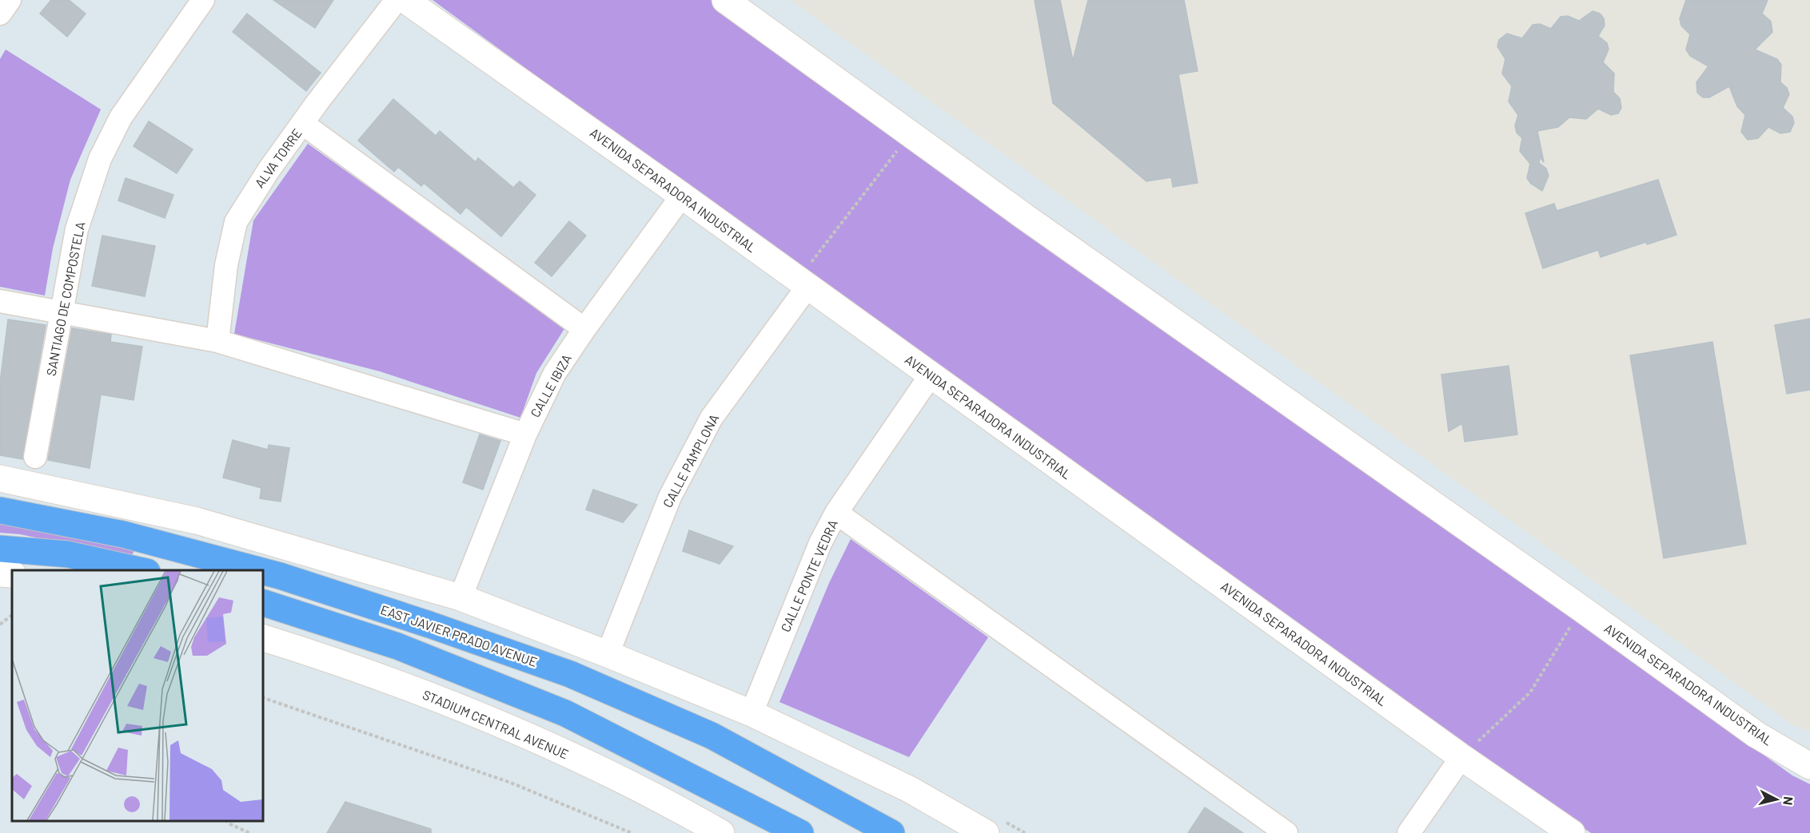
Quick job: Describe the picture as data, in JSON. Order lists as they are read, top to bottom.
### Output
{
  "streets": {
    "main road": ["AVENIDA SEPARADORA INDUSTRIAL", "EAST JAVIER PRADO AVENUE", "STADIUM CENTRAL AVENUE"],
    "street": [
      "ALVA TORRE",
      "SANTIAGO DE COMPOSTELA",
      "CALLE IBIZA",
      "CALLE PAMPLONA",
      "CALLE PONTE VEDRA"
    ]
  },
  "crossings": [
    ["AVENIDA SEPARADORA INDUSTRIAL", "CALLE IBIZA"],
    ["AVENIDA SEPARADORA INDUSTRIAL", "CALLE PAMPLONA"],
    ["AVENIDA SEPARADORA INDUSTRIAL", "CALLE PONTE VEDRA"]
  ],
  "north": "right"
}
